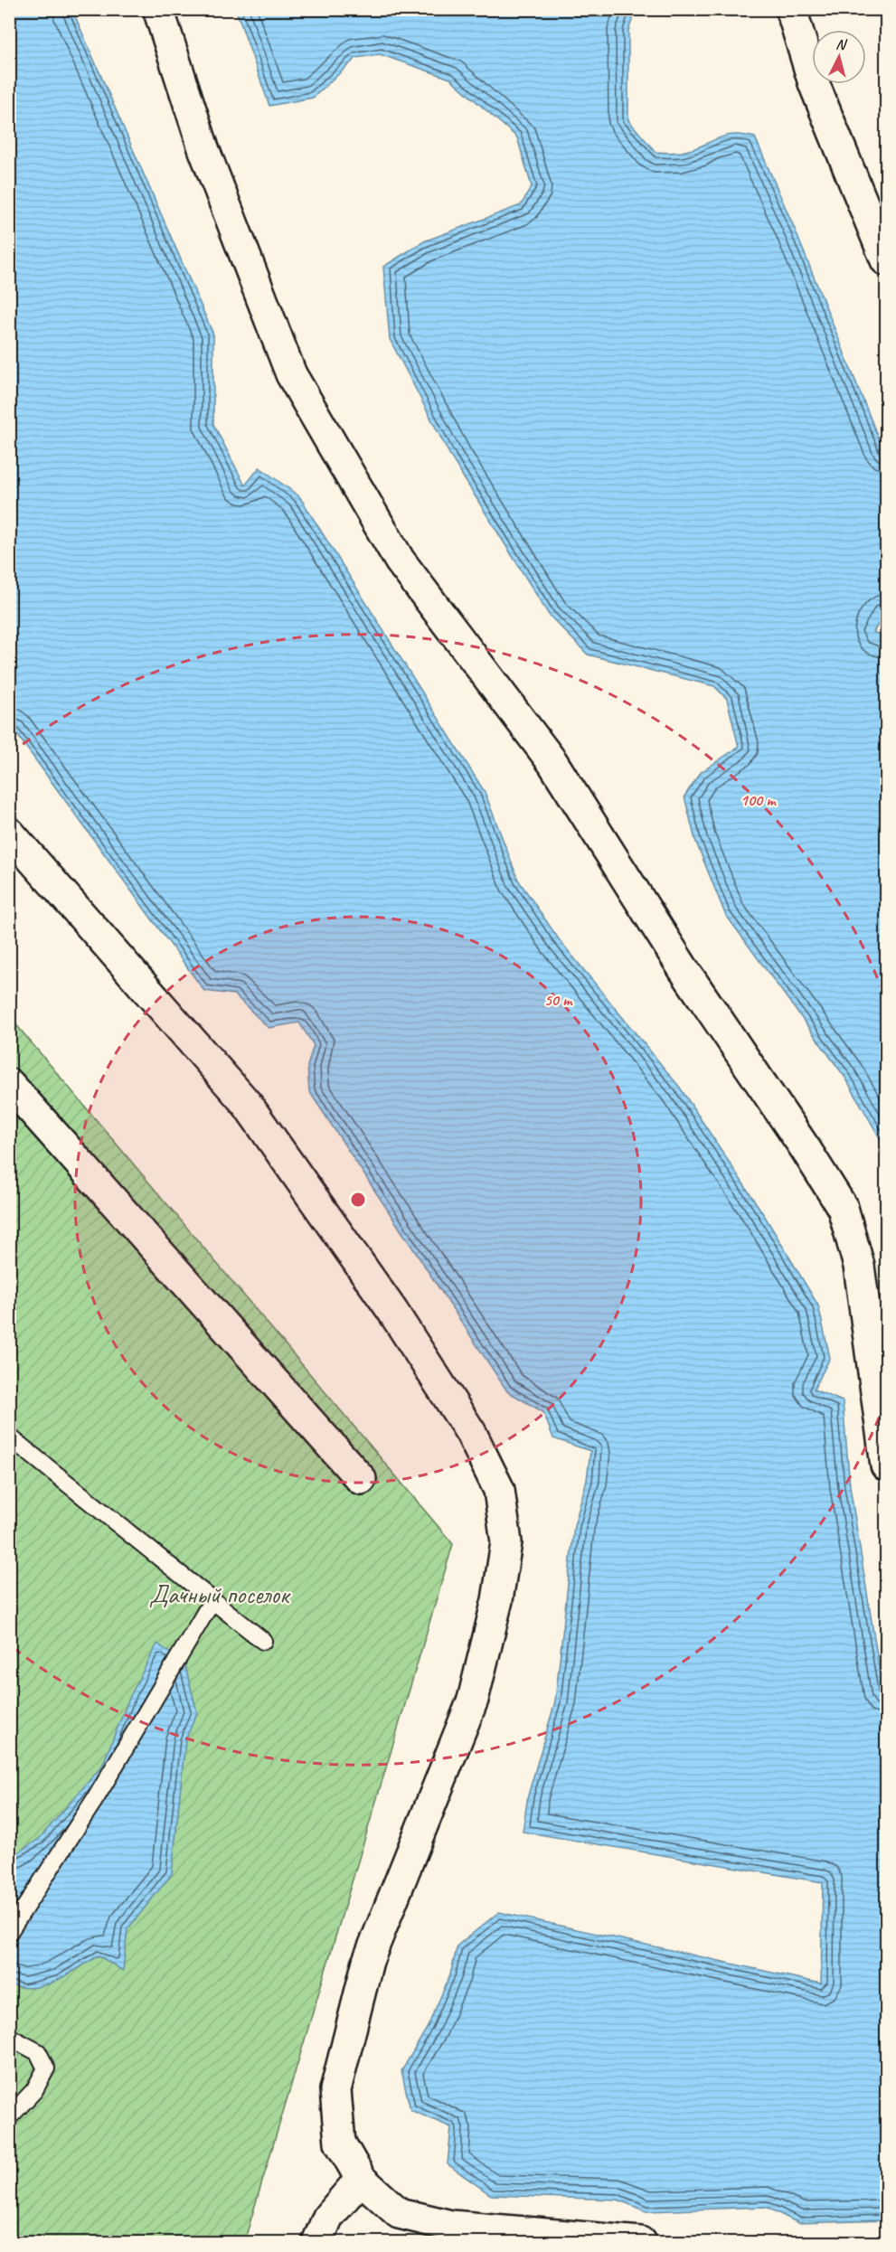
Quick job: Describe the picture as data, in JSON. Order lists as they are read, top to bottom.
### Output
{
  "parks": ["Дачный поселок"],
  "north": "top",
  "rings": ["100 m", "50 m"]
}
